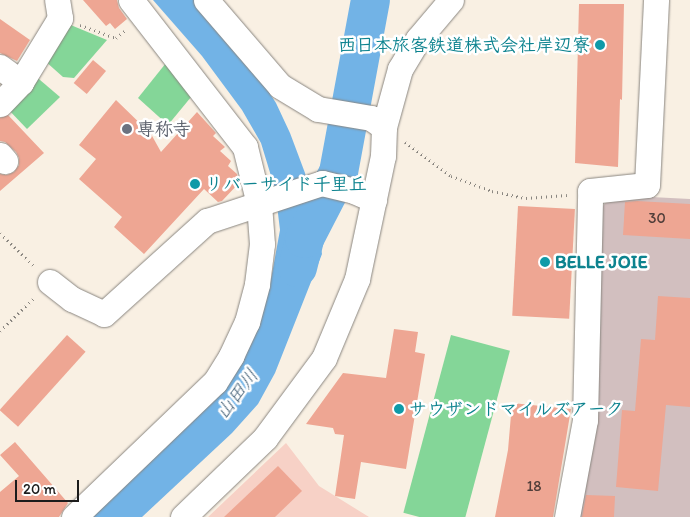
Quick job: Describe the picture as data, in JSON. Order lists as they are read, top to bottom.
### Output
{
  "water": ["山田川"],
  "places": [
    "西日本旅客鉄道株式会社岸辺寮",
    "専称寺",
    "リバーサイド千里丘",
    "BELLE JOIE",
    "サウザンドマイルズアーク"
  ],
  "house_numbers": ["30", "18"],
  "scale_bar": "20 m"
}
